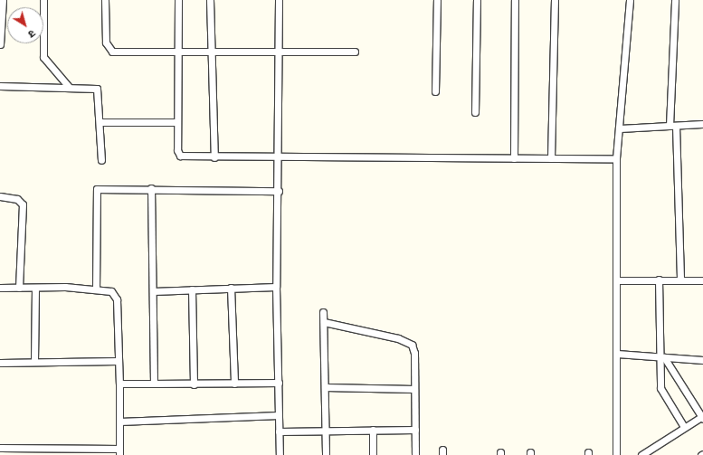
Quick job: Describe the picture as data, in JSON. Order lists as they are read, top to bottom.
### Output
{
  "north": "bottom right"
}
